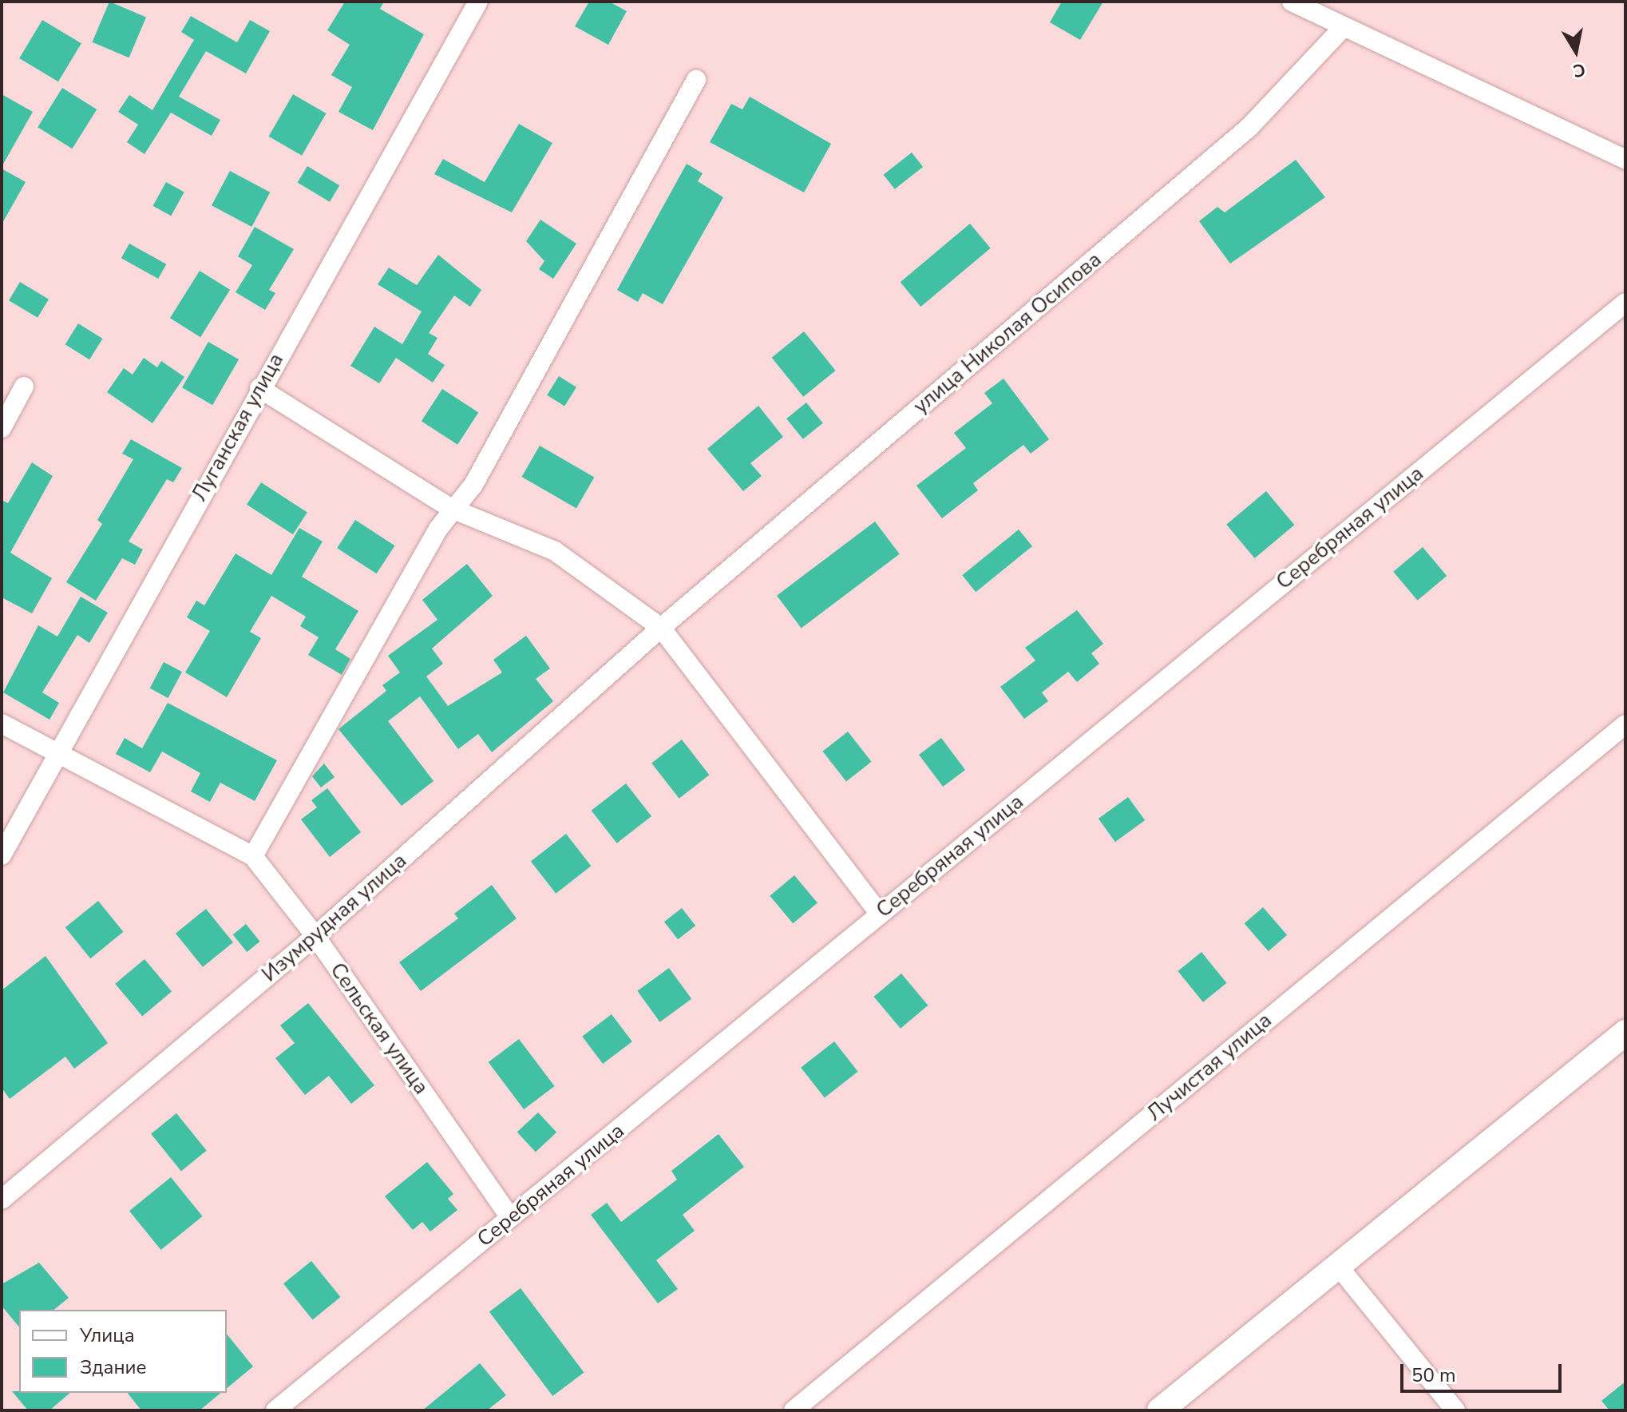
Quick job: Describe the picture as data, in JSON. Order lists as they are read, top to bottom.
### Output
{
  "streets": {
    "street": [
      "улица Николая Осипова",
      "Луганская улица",
      "Серебряная улица",
      "Изумрудная улица",
      "Сельская улица",
      "Лучистая улица"
    ]
  },
  "crossings": [
    ["улица Николая Осипова", "Изумрудная улица"],
    ["Луганская улица", "Сельская улица"],
    ["Серебряная улица", "Сельская улица"],
    ["Изумрудная улица", "Сельская улица"]
  ],
  "legend": ["Улица", "Здание"],
  "scale_bar": "50 m",
  "north": "bottom"
}
